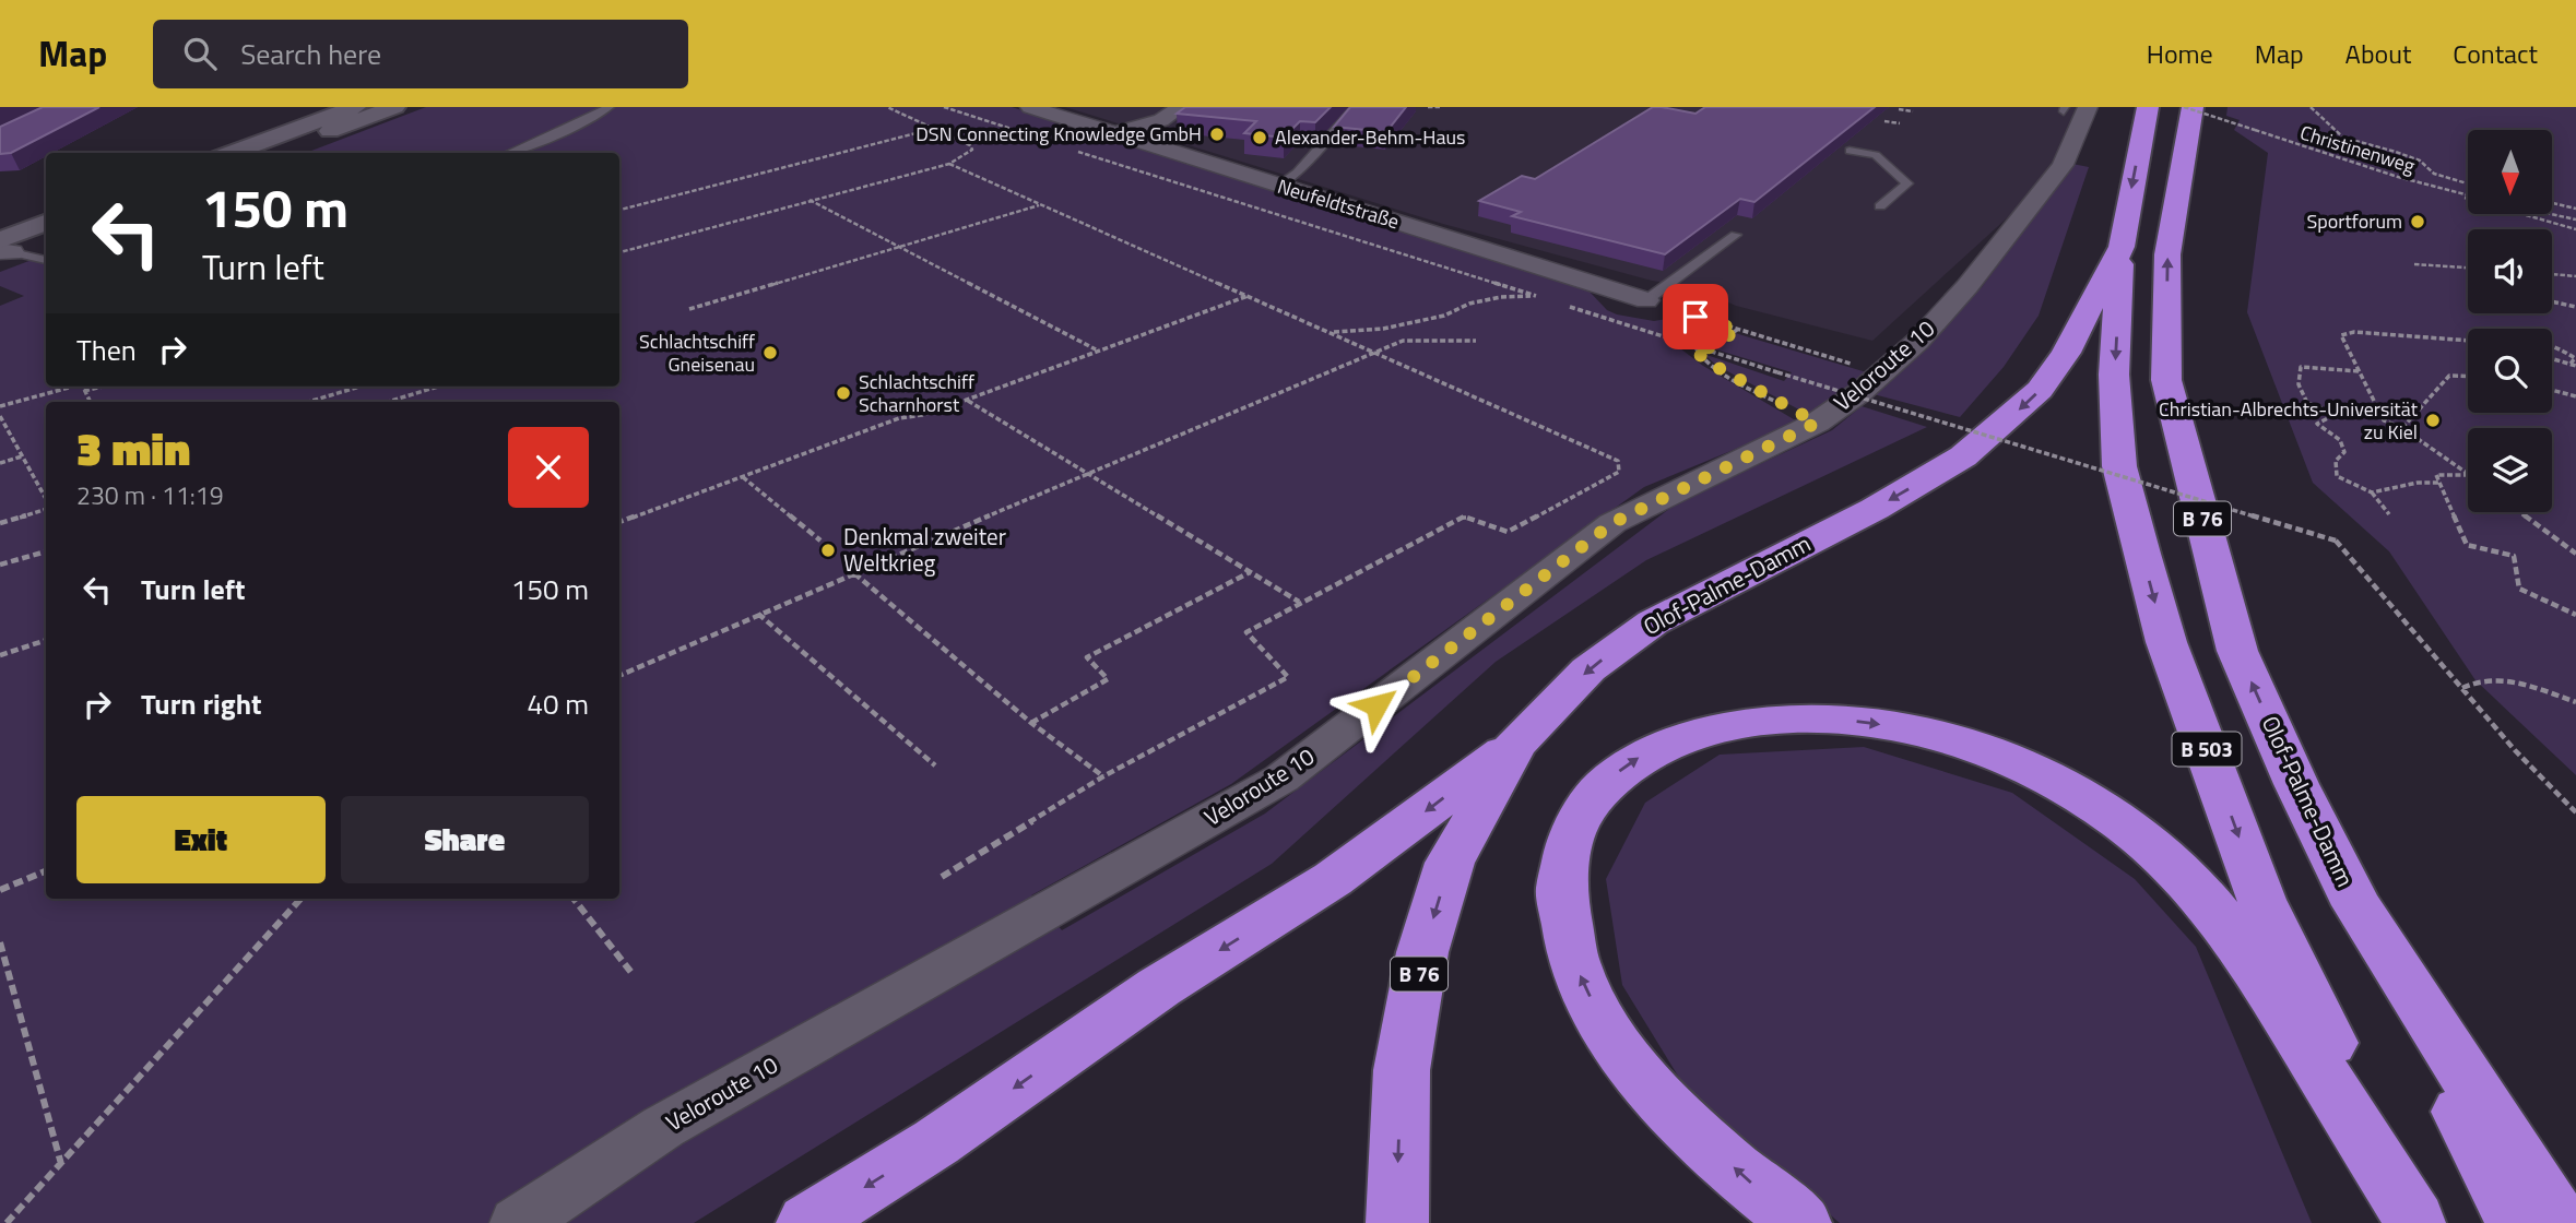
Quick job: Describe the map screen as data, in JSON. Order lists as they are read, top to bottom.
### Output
{
  "streets": {
    "highway": ["B 76", "Olof-Palme-Damm", "B 503"],
    "street": ["Neufeldtstraße", "Veloroute 10"],
    "path": ["Christinenweg"]
  },
  "crossings": [
    ["Olof-Palme-Damm", "B 503"]
  ],
  "places": [
    "DSN Connecting Knowledge GmbH",
    "Alexander-Behm-Haus",
    "Sportforum",
    "Schlachtschiff Gneisenau",
    "Schlachtschiff Scharnhorst",
    "Christian-Albrechts-Universität zu Kiel",
    "Denkmal zweiter Weltkrieg"
  ],
  "north": "bottom",
  "page": {
    "header": "Map",
    "search": "Search here",
    "nav": [
      "Home",
      "Map",
      "About",
      "Contact"
    ],
    "turn": ["150 m", "Turn left"],
    "then": "Then",
    "heading": ["3 min", "230 m · 11:19"],
    "list": [
      {
        "name": "Turn left",
        "value": "150 m"
      },
      {
        "name": "Turn right",
        "value": "40 m"
      }
    ],
    "buttons": ["Exit", "Share"]
  }
}
